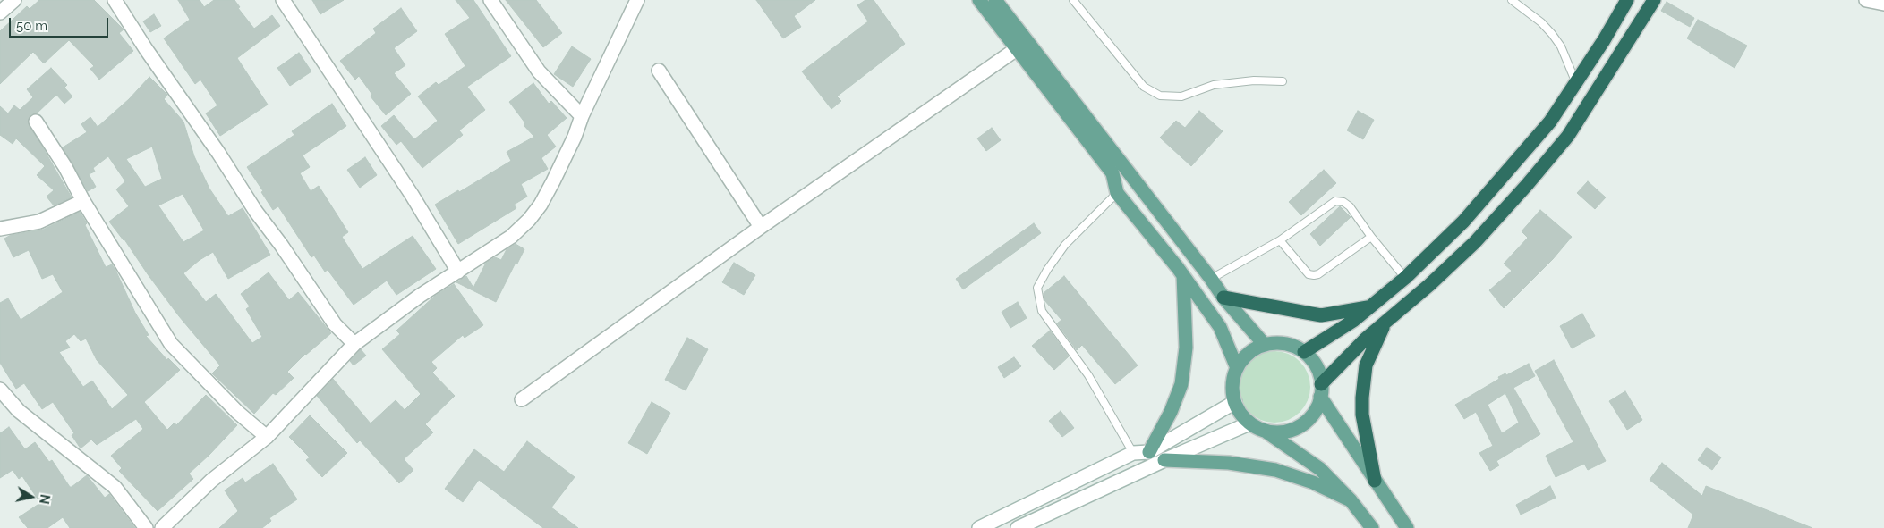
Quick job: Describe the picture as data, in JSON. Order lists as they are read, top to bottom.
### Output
{
  "scale_bar": "50 m",
  "north": "right"
}
